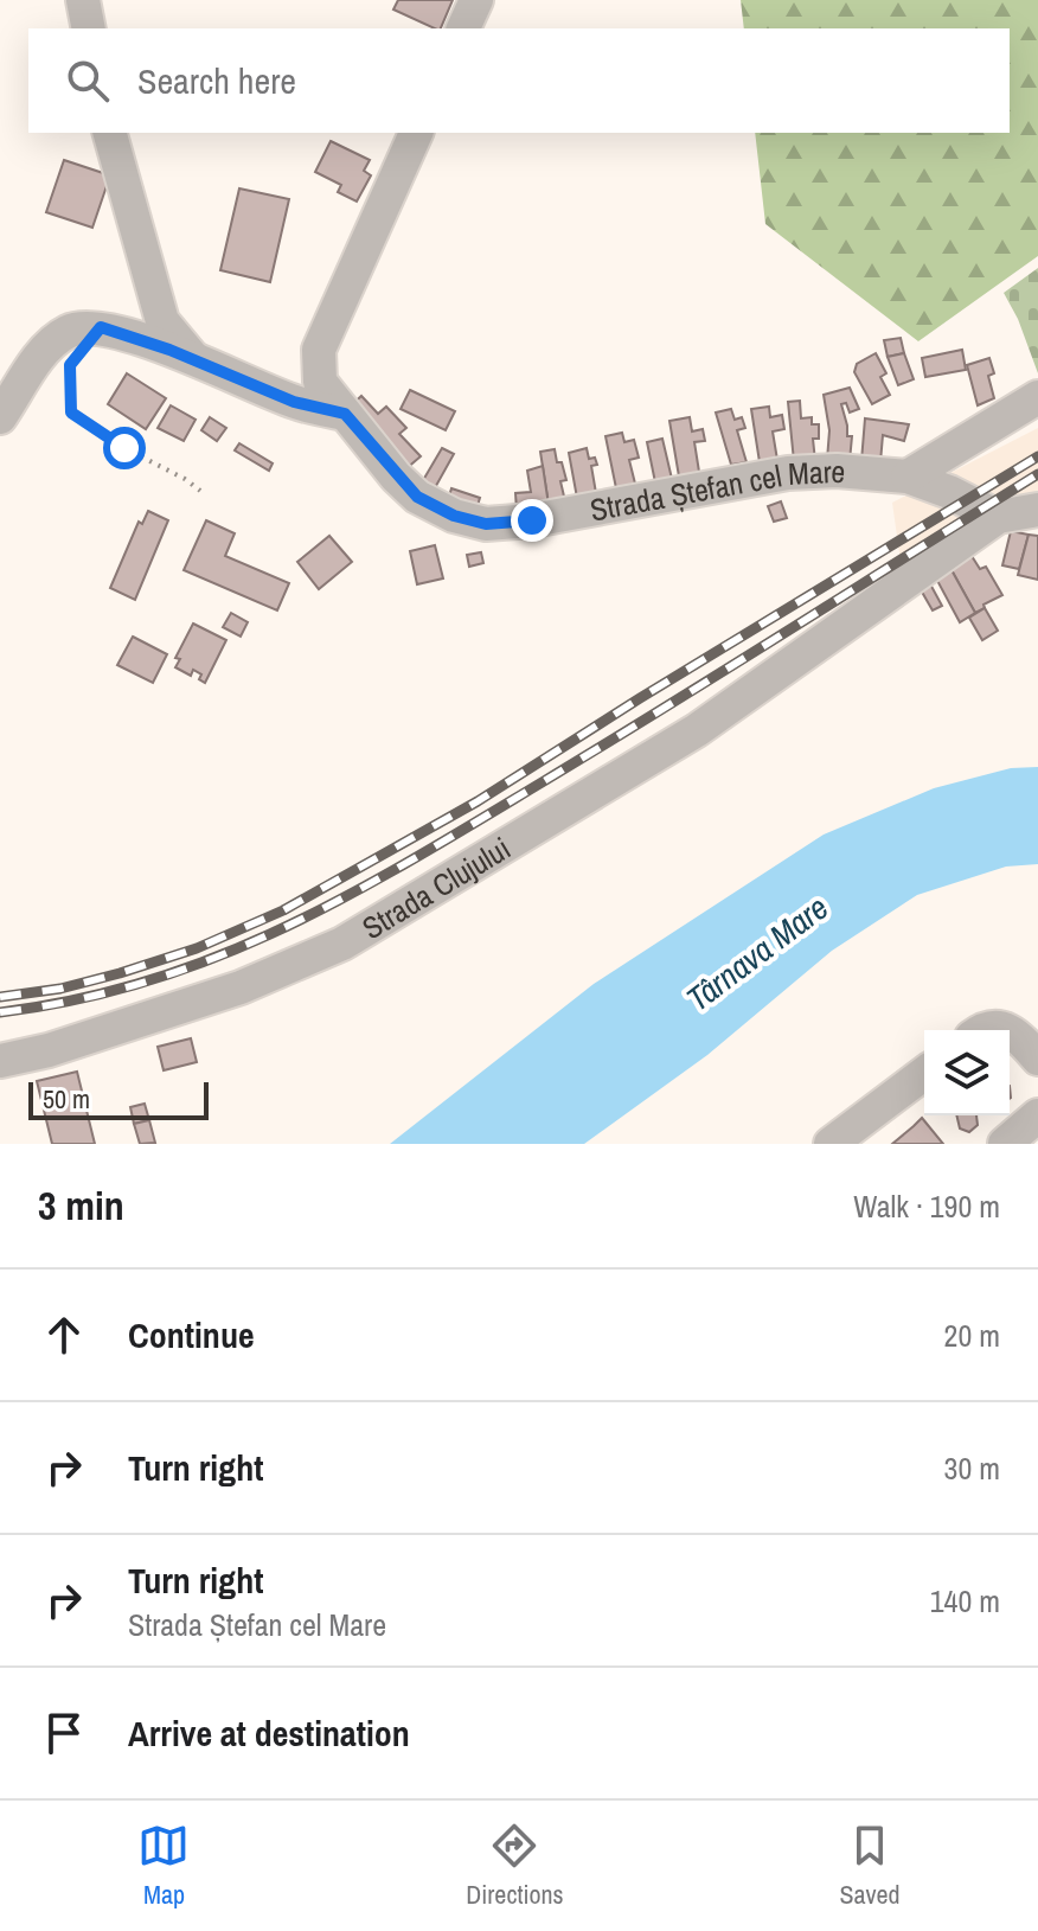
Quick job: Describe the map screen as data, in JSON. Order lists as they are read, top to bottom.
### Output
{
  "streets": {
    "street": ["Strada Ștefan cel Mare", "Strada Clujului"]
  },
  "crossings": [
    ["Strada Ștefan cel Mare", "Strada Clujului"]
  ],
  "water": ["Târnava Mare"],
  "scale_bar": "50 m",
  "page": {
    "search": "Search here",
    "scale": "50 m",
    "heading": ["3 min", "Walk · 190 m"],
    "list": [
      ["Continue", "20 m"],
      ["Turn right", "30 m"],
      ["Turn right", "Strada Ștefan cel Mare", "140 m"],
      "Arrive at destination"
    ],
    "nav": ["Map", "Directions", "Saved"]
  }
}
